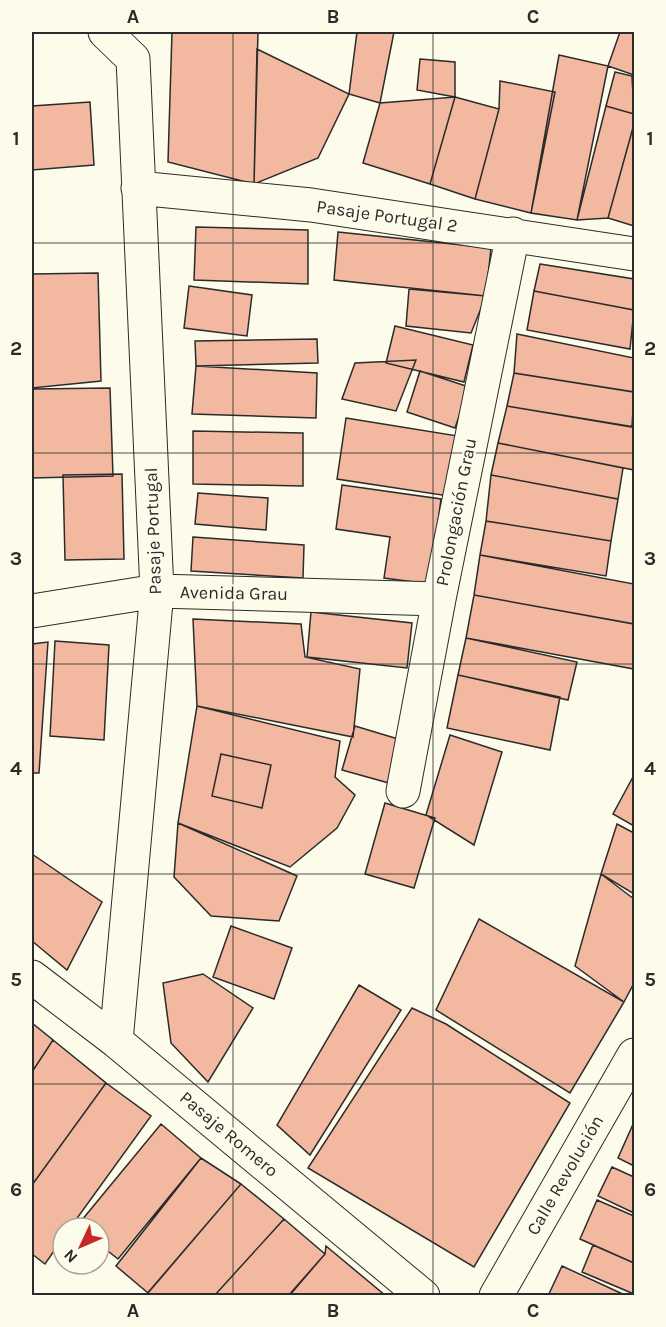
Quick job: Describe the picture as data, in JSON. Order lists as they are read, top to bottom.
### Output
{
  "streets": {
    "street": [
      "Pasaje Portugal 2",
      "Prolongación Grau",
      "Pasaje Portugal",
      "Avenida Grau",
      "Pasaje Romero",
      "Calle Revolución"
    ]
  },
  "crossings": [
    ["Pasaje Portugal 2", "Prolongación Grau"],
    ["Pasaje Portugal 2", "Pasaje Portugal"],
    ["Prolongación Grau", "Avenida Grau"],
    ["Pasaje Portugal", "Avenida Grau"],
    ["Pasaje Portugal", "Pasaje Romero"]
  ],
  "north": "bottom left",
  "grid": {
    "columns": ["A", "B", "C"],
    "rows": [
      "1",
      "2",
      "3",
      "4",
      "5",
      "6"
    ]
  }
}
